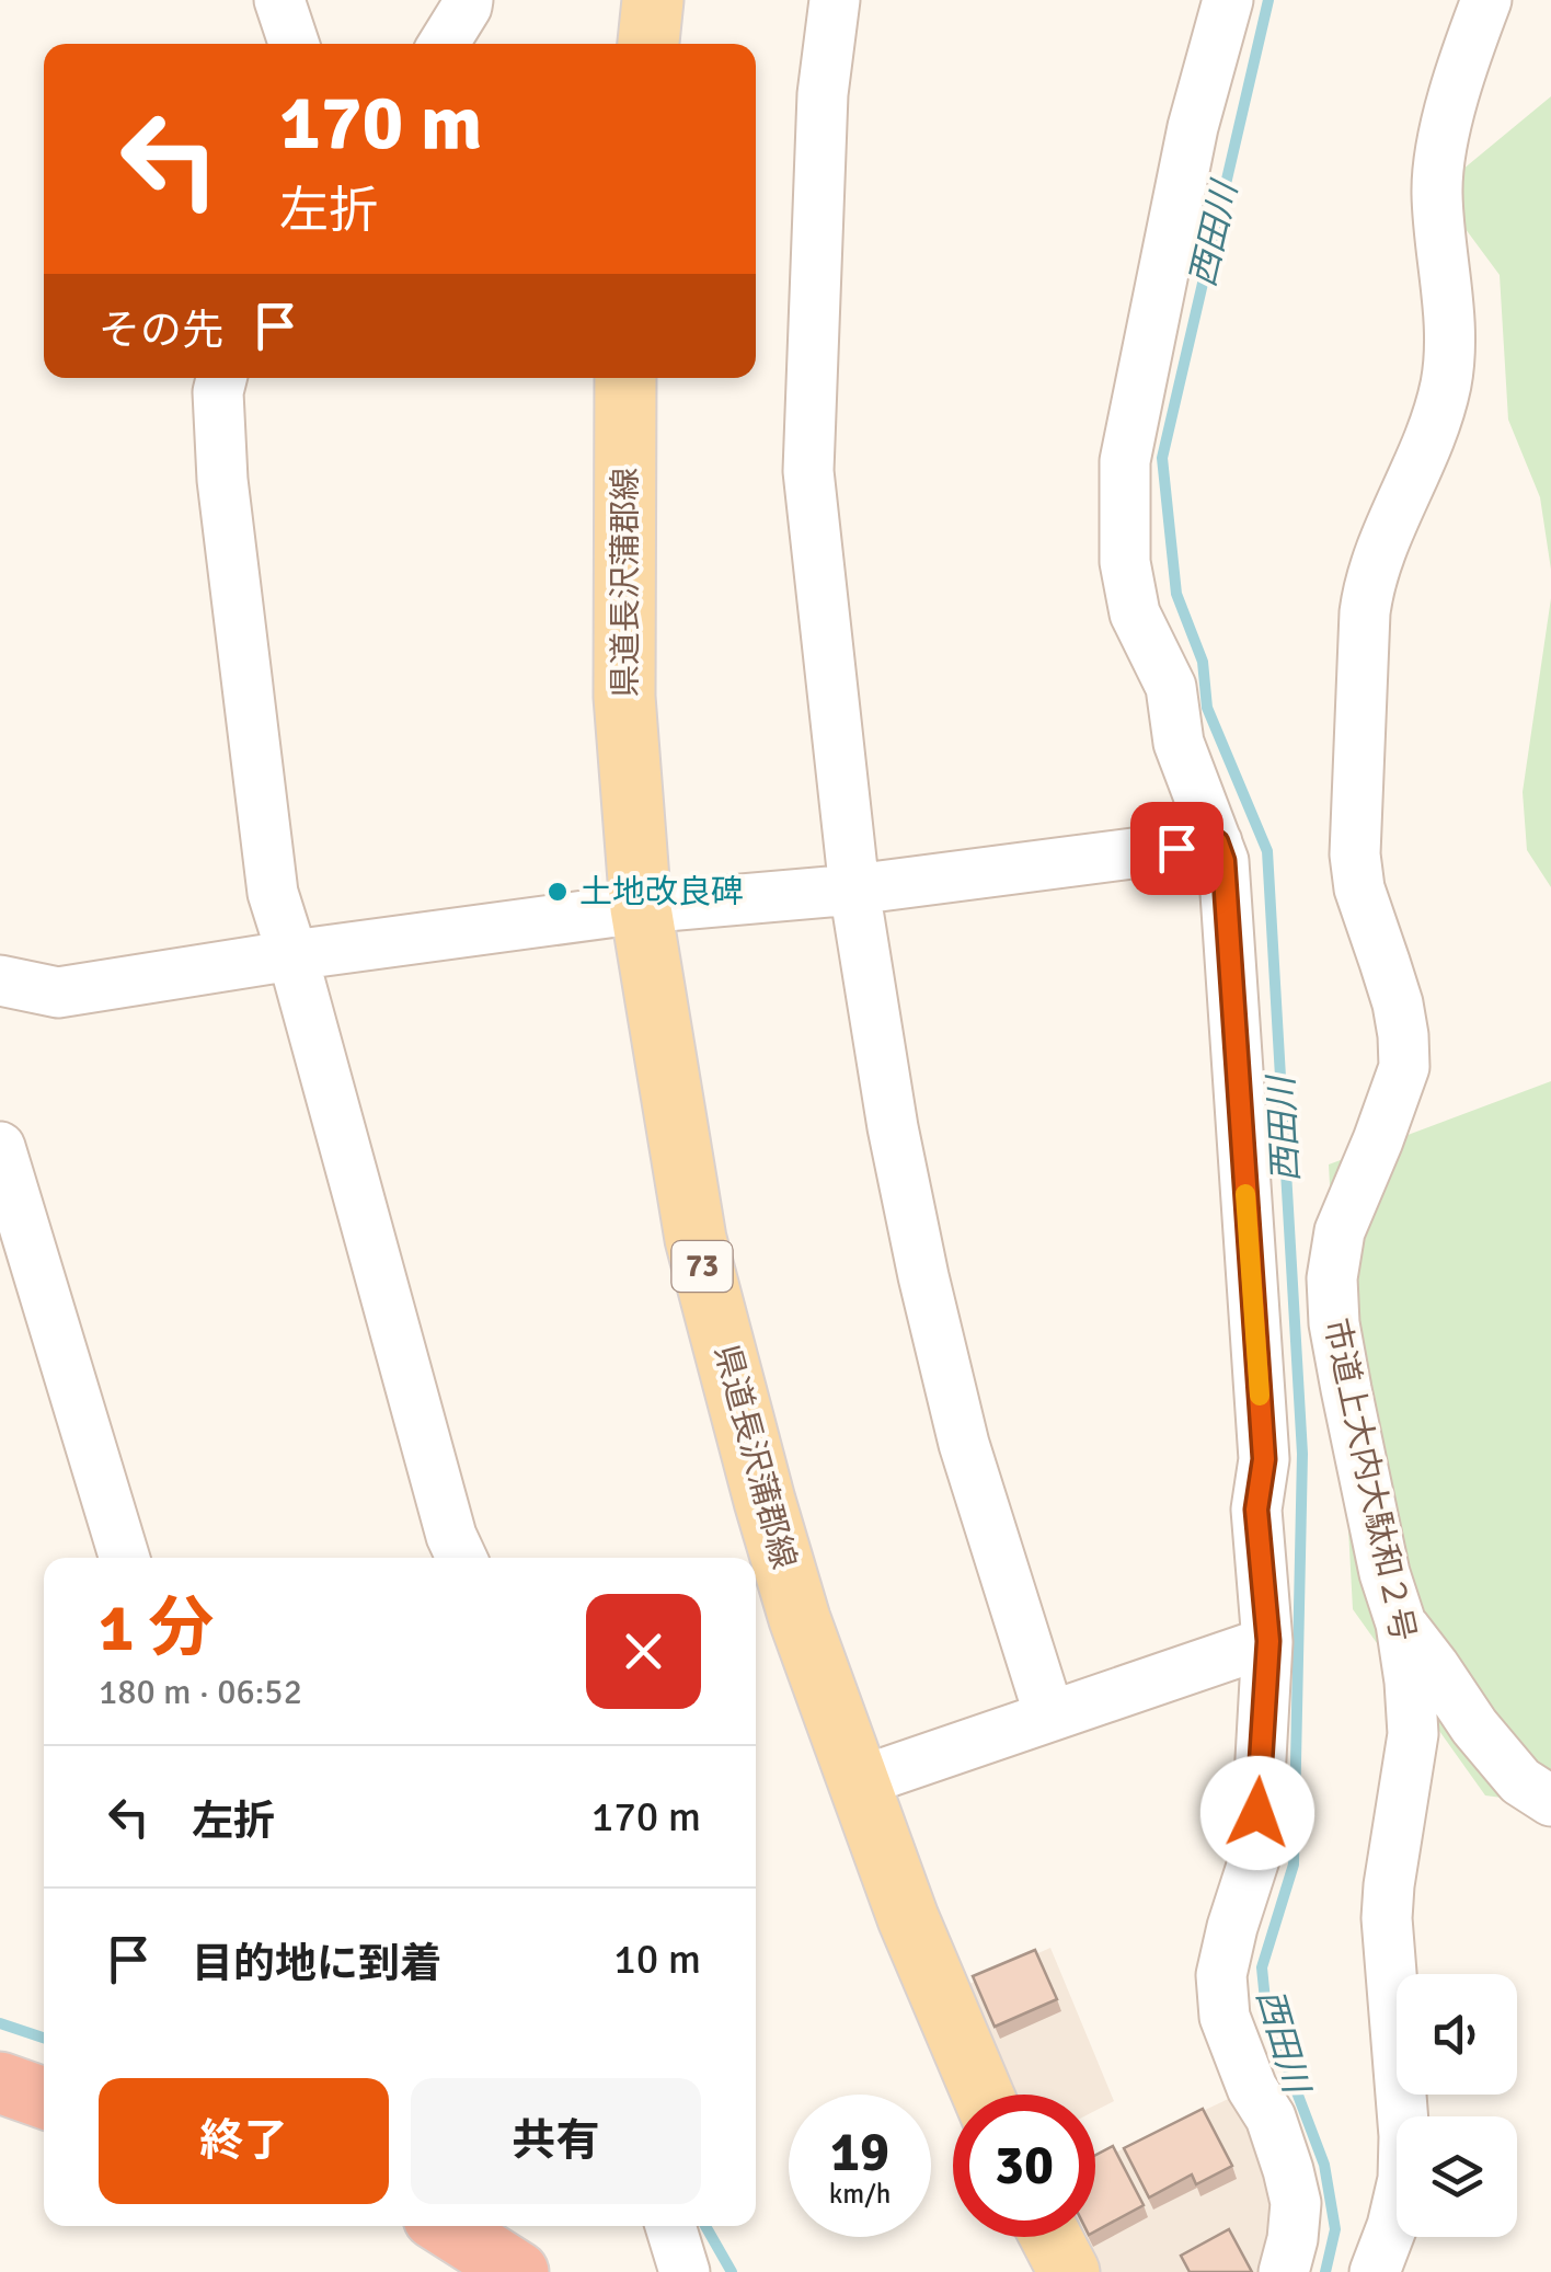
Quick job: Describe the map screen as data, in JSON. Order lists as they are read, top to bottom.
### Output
{
  "streets": {
    "main road": ["県道長沢蒲郡線", "73"],
    "street": ["市道上大内大駄和２号"]
  },
  "water": ["西田川"],
  "places": ["土地改良碑"],
  "page": {
    "turn": ["170 m", "左折"],
    "then": "その先",
    "heading": ["1 分", "180 m · 06:52"],
    "list": [
      {
        "name": "左折",
        "value": "170 m"
      },
      {
        "name": "目的地に到着",
        "value": "10 m"
      }
    ],
    "buttons": ["終了", "共有"],
    "speed": "19 km/h",
    "limit": "30"
  }
}
